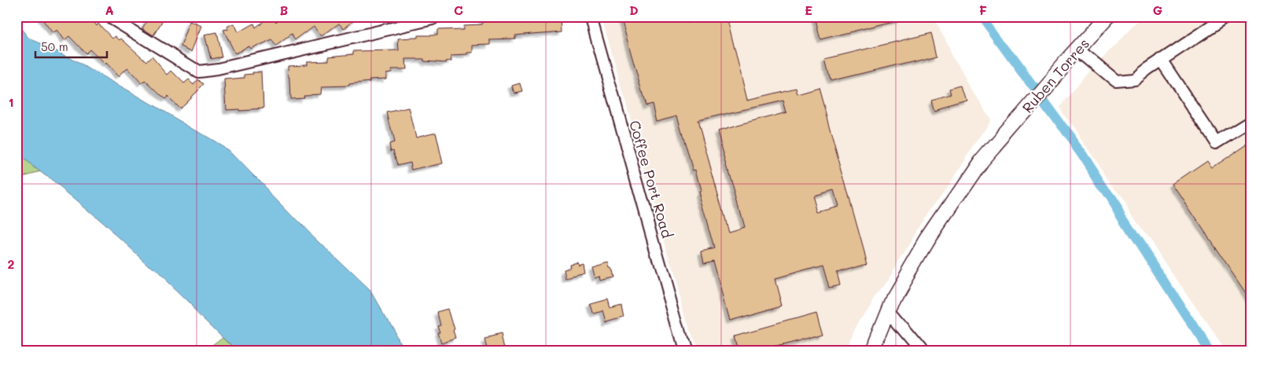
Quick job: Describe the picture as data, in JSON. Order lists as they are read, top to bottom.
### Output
{
  "streets": {
    "main road": ["Ruben Torres"],
    "street": ["Coffee Port Road"]
  },
  "scale_bar": "50 m",
  "grid": {
    "columns": [
      "A",
      "B",
      "C",
      "D",
      "E",
      "F",
      "G"
    ],
    "rows": ["1", "2"]
  }
}
